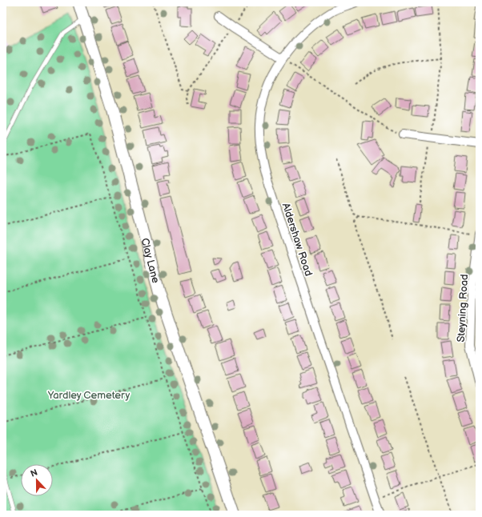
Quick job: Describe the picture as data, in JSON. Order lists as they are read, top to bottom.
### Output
{
  "streets": {
    "street": ["Aldershaw Road", "Clay Lane", "Steyning Road"]
  },
  "parks": ["Yardley Cemetery"],
  "north": "top"
}
